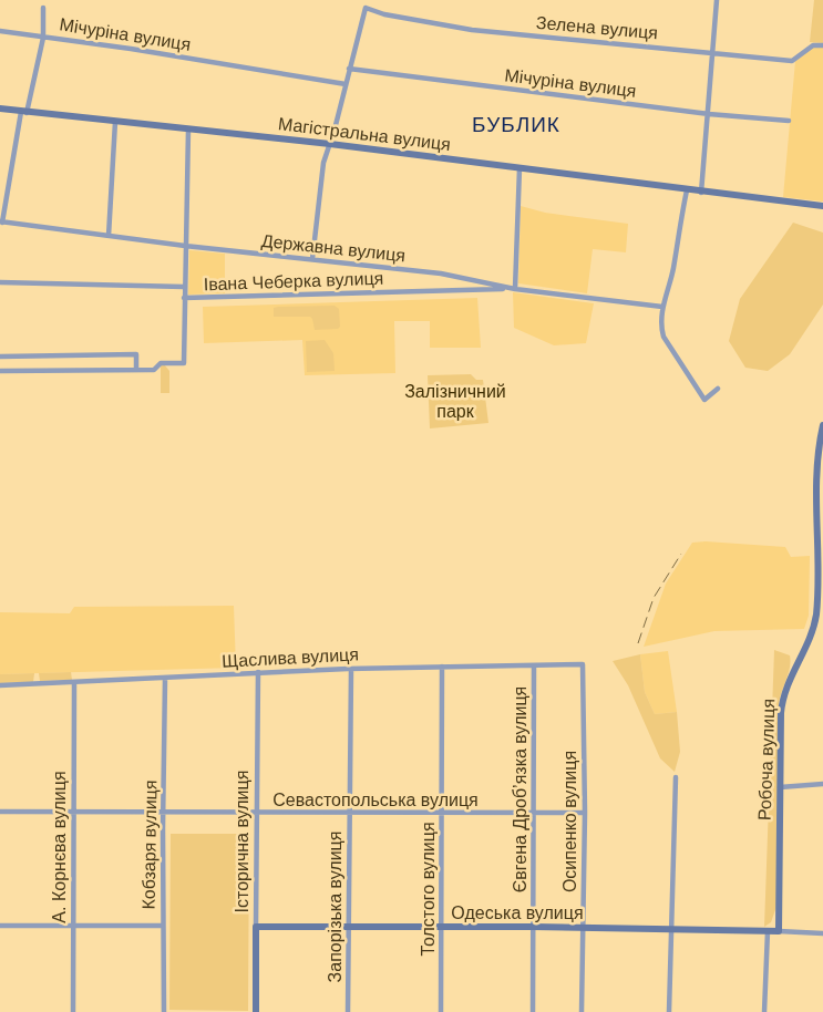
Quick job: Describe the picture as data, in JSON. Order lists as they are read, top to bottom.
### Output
{
  "streets": {
    "street": [
      "Зелена вулиця",
      "Мічуріна вулиця",
      "Магістральна вулиця",
      "Державна вулиця",
      "Івана Чеберка вулиця",
      "Щаслива вулиця",
      "Робоча вулиця",
      "Євгена Дроб’язка вулиця",
      "Севастопольська вулиця",
      "Осипенко вулиця",
      "Історична вулиця",
      "Кобзаря вулиця",
      "А. Корнєва вулиця",
      "Толстого вулиця",
      "Запорізька вулиця",
      "Одеська вулиця"
    ]
  },
  "crossings": [
    ["Зелена вулиця", "Мічуріна вулиця"],
    ["Державна вулиця", "Івана Чеберка вулиця"],
    ["Щаслива вулиця", "Євгена Дроб’язка вулиця"],
    ["Щаслива вулиця", "Осипенко вулиця"],
    ["Щаслива вулиця", "Історична вулиця"],
    ["Щаслива вулиця", "Кобзаря вулиця"],
    ["Щаслива вулиця", "А. Корнєва вулиця"],
    ["Щаслива вулиця", "Толстого вулиця"],
    ["Щаслива вулиця", "Запорізька вулиця"],
    ["Робоча вулиця", "Одеська вулиця"],
    ["Євгена Дроб’язка вулиця", "Севастопольська вулиця"],
    ["Євгена Дроб’язка вулиця", "Одеська вулиця"],
    ["Севастопольська вулиця", "Осипенко вулиця"],
    ["Севастопольська вулиця", "Історична вулиця"],
    ["Севастопольська вулиця", "Кобзаря вулиця"],
    ["Севастопольська вулиця", "А. Корнєва вулиця"],
    ["Севастопольська вулиця", "Толстого вулиця"],
    ["Севастопольська вулиця", "Запорізька вулиця"],
    ["Осипенко вулиця", "Одеська вулиця"],
    ["Історична вулиця", "Одеська вулиця"],
    ["Толстого вулиця", "Одеська вулиця"],
    ["Запорізька вулиця", "Одеська вулиця"]
  ],
  "districts": ["БУБЛИК"],
  "parks": ["Залізничний парк"]
}
